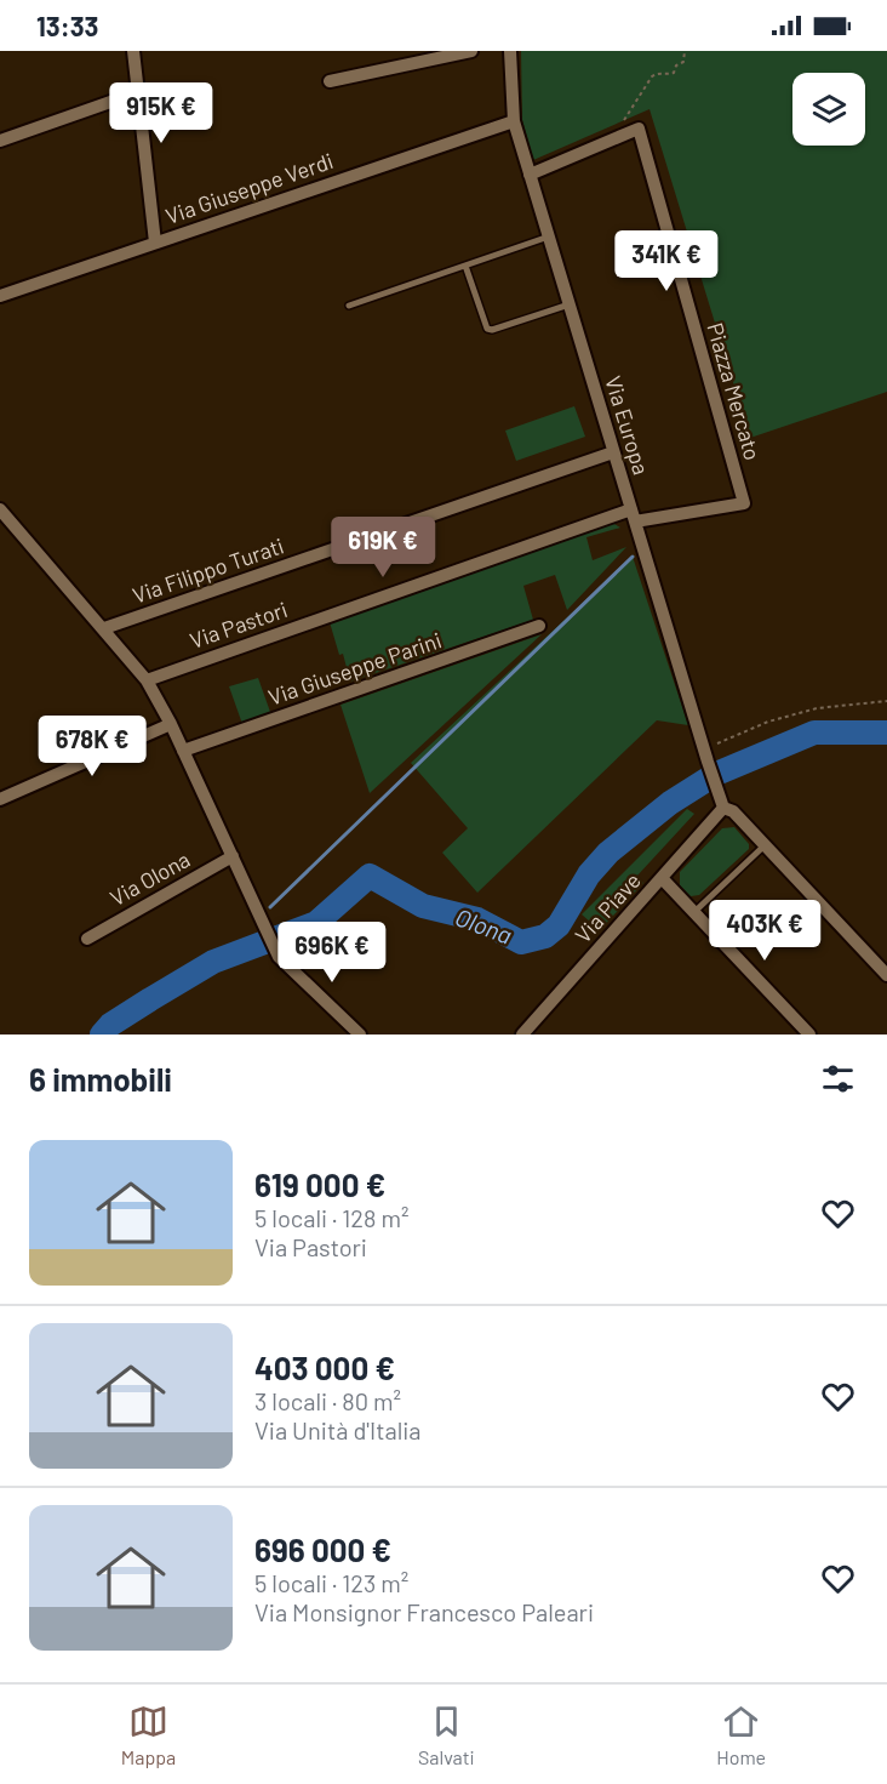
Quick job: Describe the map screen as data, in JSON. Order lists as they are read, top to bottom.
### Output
{
  "streets": {
    "street": [
      "Via Giuseppe Verdi",
      "Piazza Mercato",
      "Via Europa",
      "Via Filippo Turati",
      "Via Pastori",
      "Via Giuseppe Parini",
      "Via Olona",
      "Via Piave"
    ]
  },
  "crossings": [
    ["Via Giuseppe Verdi", "Via Europa"],
    ["Piazza Mercato", "Via Europa"],
    ["Piazza Mercato", "Via Pastori"],
    ["Via Europa", "Via Filippo Turati"],
    ["Via Europa", "Via Pastori"],
    ["Via Europa", "Via Piave"]
  ],
  "water": ["Olona"],
  "page": {
    "status": "13:33",
    "price": [
      "915K €",
      "341K €",
      "619K €",
      "678K €",
      "403K €",
      "696K €"
    ],
    "heading": "6 immobili",
    "list": [
      {
        "name": "619 000 €",
        "note": "5 locali · 128 m² · Via Pastori"
      },
      {
        "name": "403 000 €",
        "note": "3 locali · 80 m² · Via Unità d'Italia"
      },
      {
        "name": "696 000 €",
        "note": "5 locali · 123 m² · Via Monsignor Francesco Paleari"
      }
    ],
    "tabs": ["Mappa", "Salvati", "Home"]
  }
}
